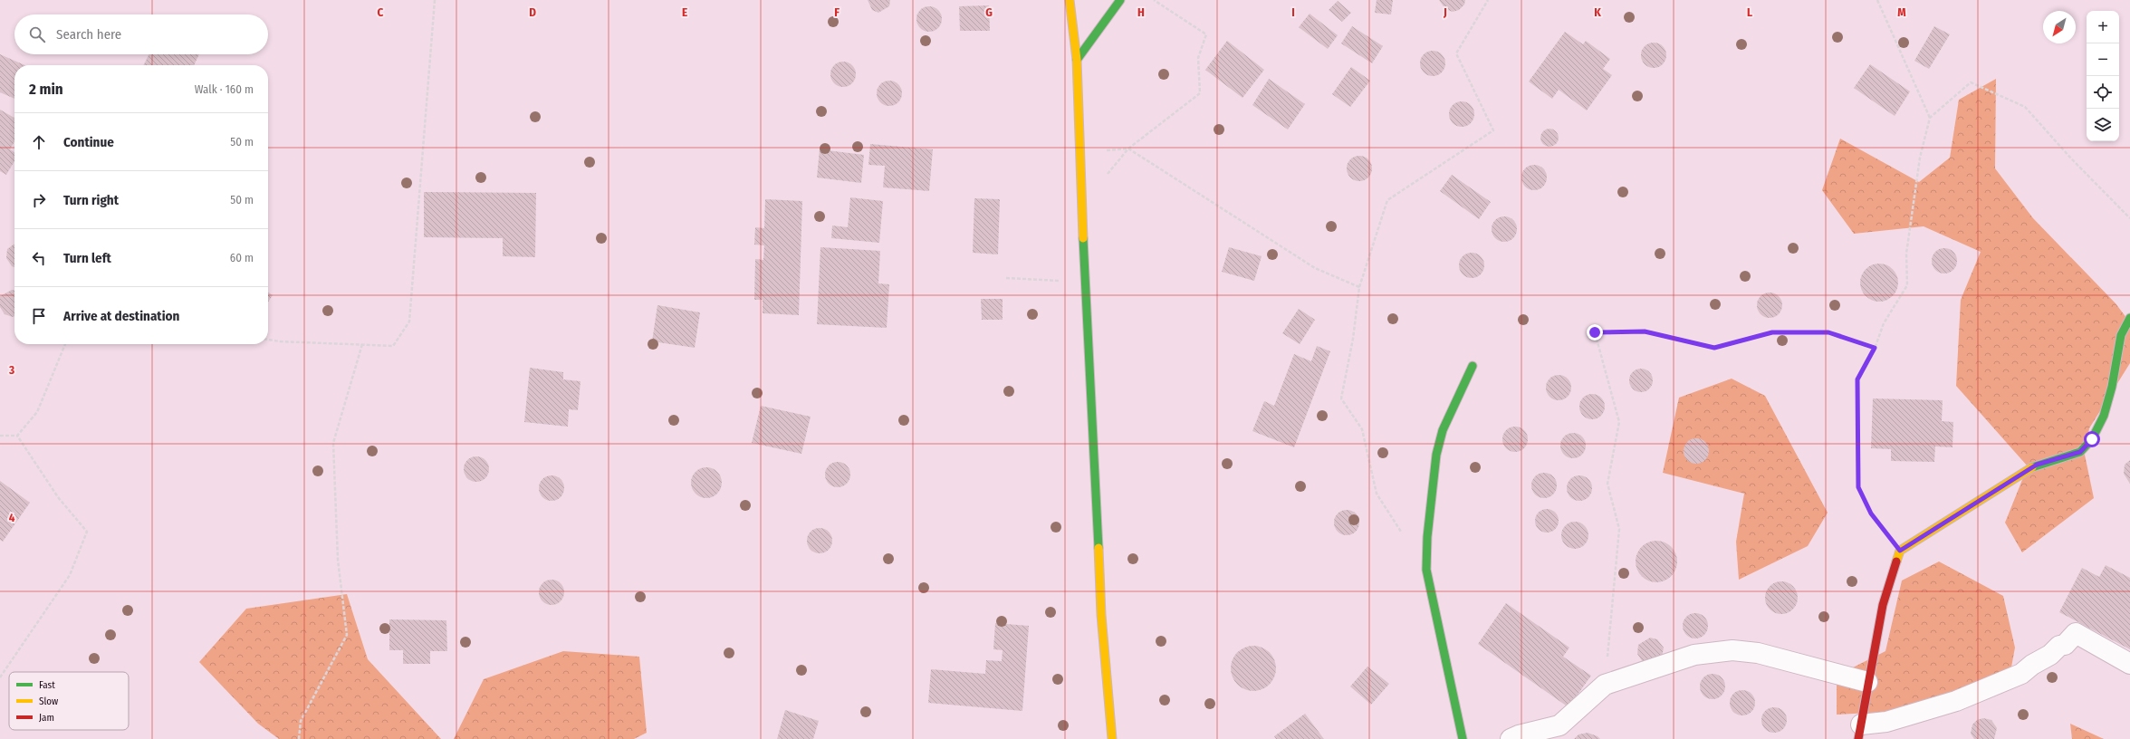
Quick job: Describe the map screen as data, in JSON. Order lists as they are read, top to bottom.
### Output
{
  "legend": ["Fast", "Slow", "Jam"],
  "north": "bottom left",
  "page": {
    "map_buttons": ["+", "−"],
    "search": "Search here",
    "heading": ["2 min", "Walk · 160 m"],
    "list": [
      ["Continue", "50 m"],
      ["Turn right", "50 m"],
      ["Turn left", "60 m"],
      "Arrive at destination"
    ]
  },
  "grid": {
    "columns": [
      "C",
      "D",
      "E",
      "F",
      "G",
      "H",
      "I",
      "J",
      "K",
      "L",
      "M"
    ],
    "rows": ["3", "4"]
  }
}
